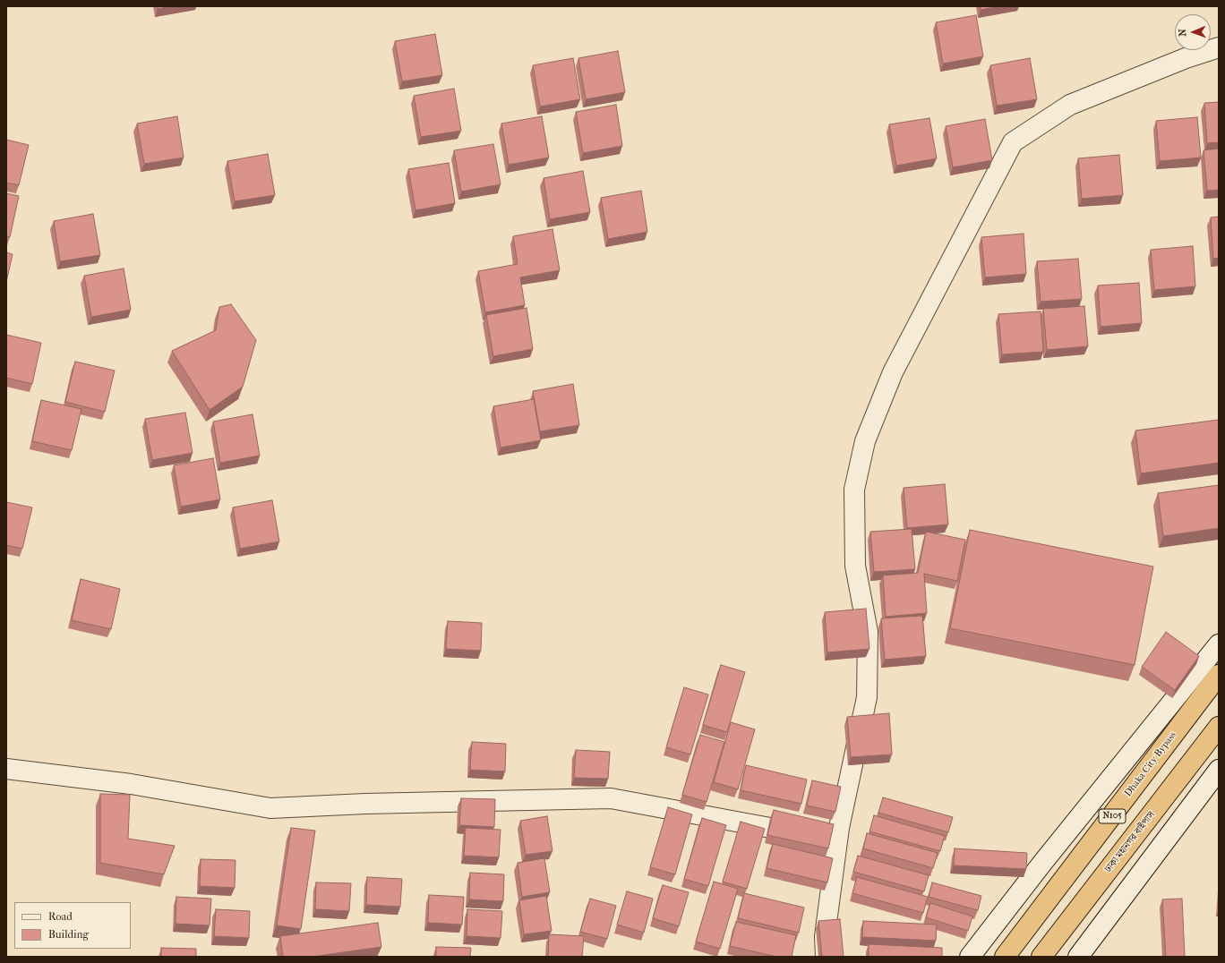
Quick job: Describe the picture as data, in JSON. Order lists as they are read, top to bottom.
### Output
{
  "streets": {
    "highway": ["Dhaka City Bypass", "N105", "ঢাকা মহানগর বাইপাস"]
  },
  "legend": ["Road", "Building"],
  "north": "left"
}
